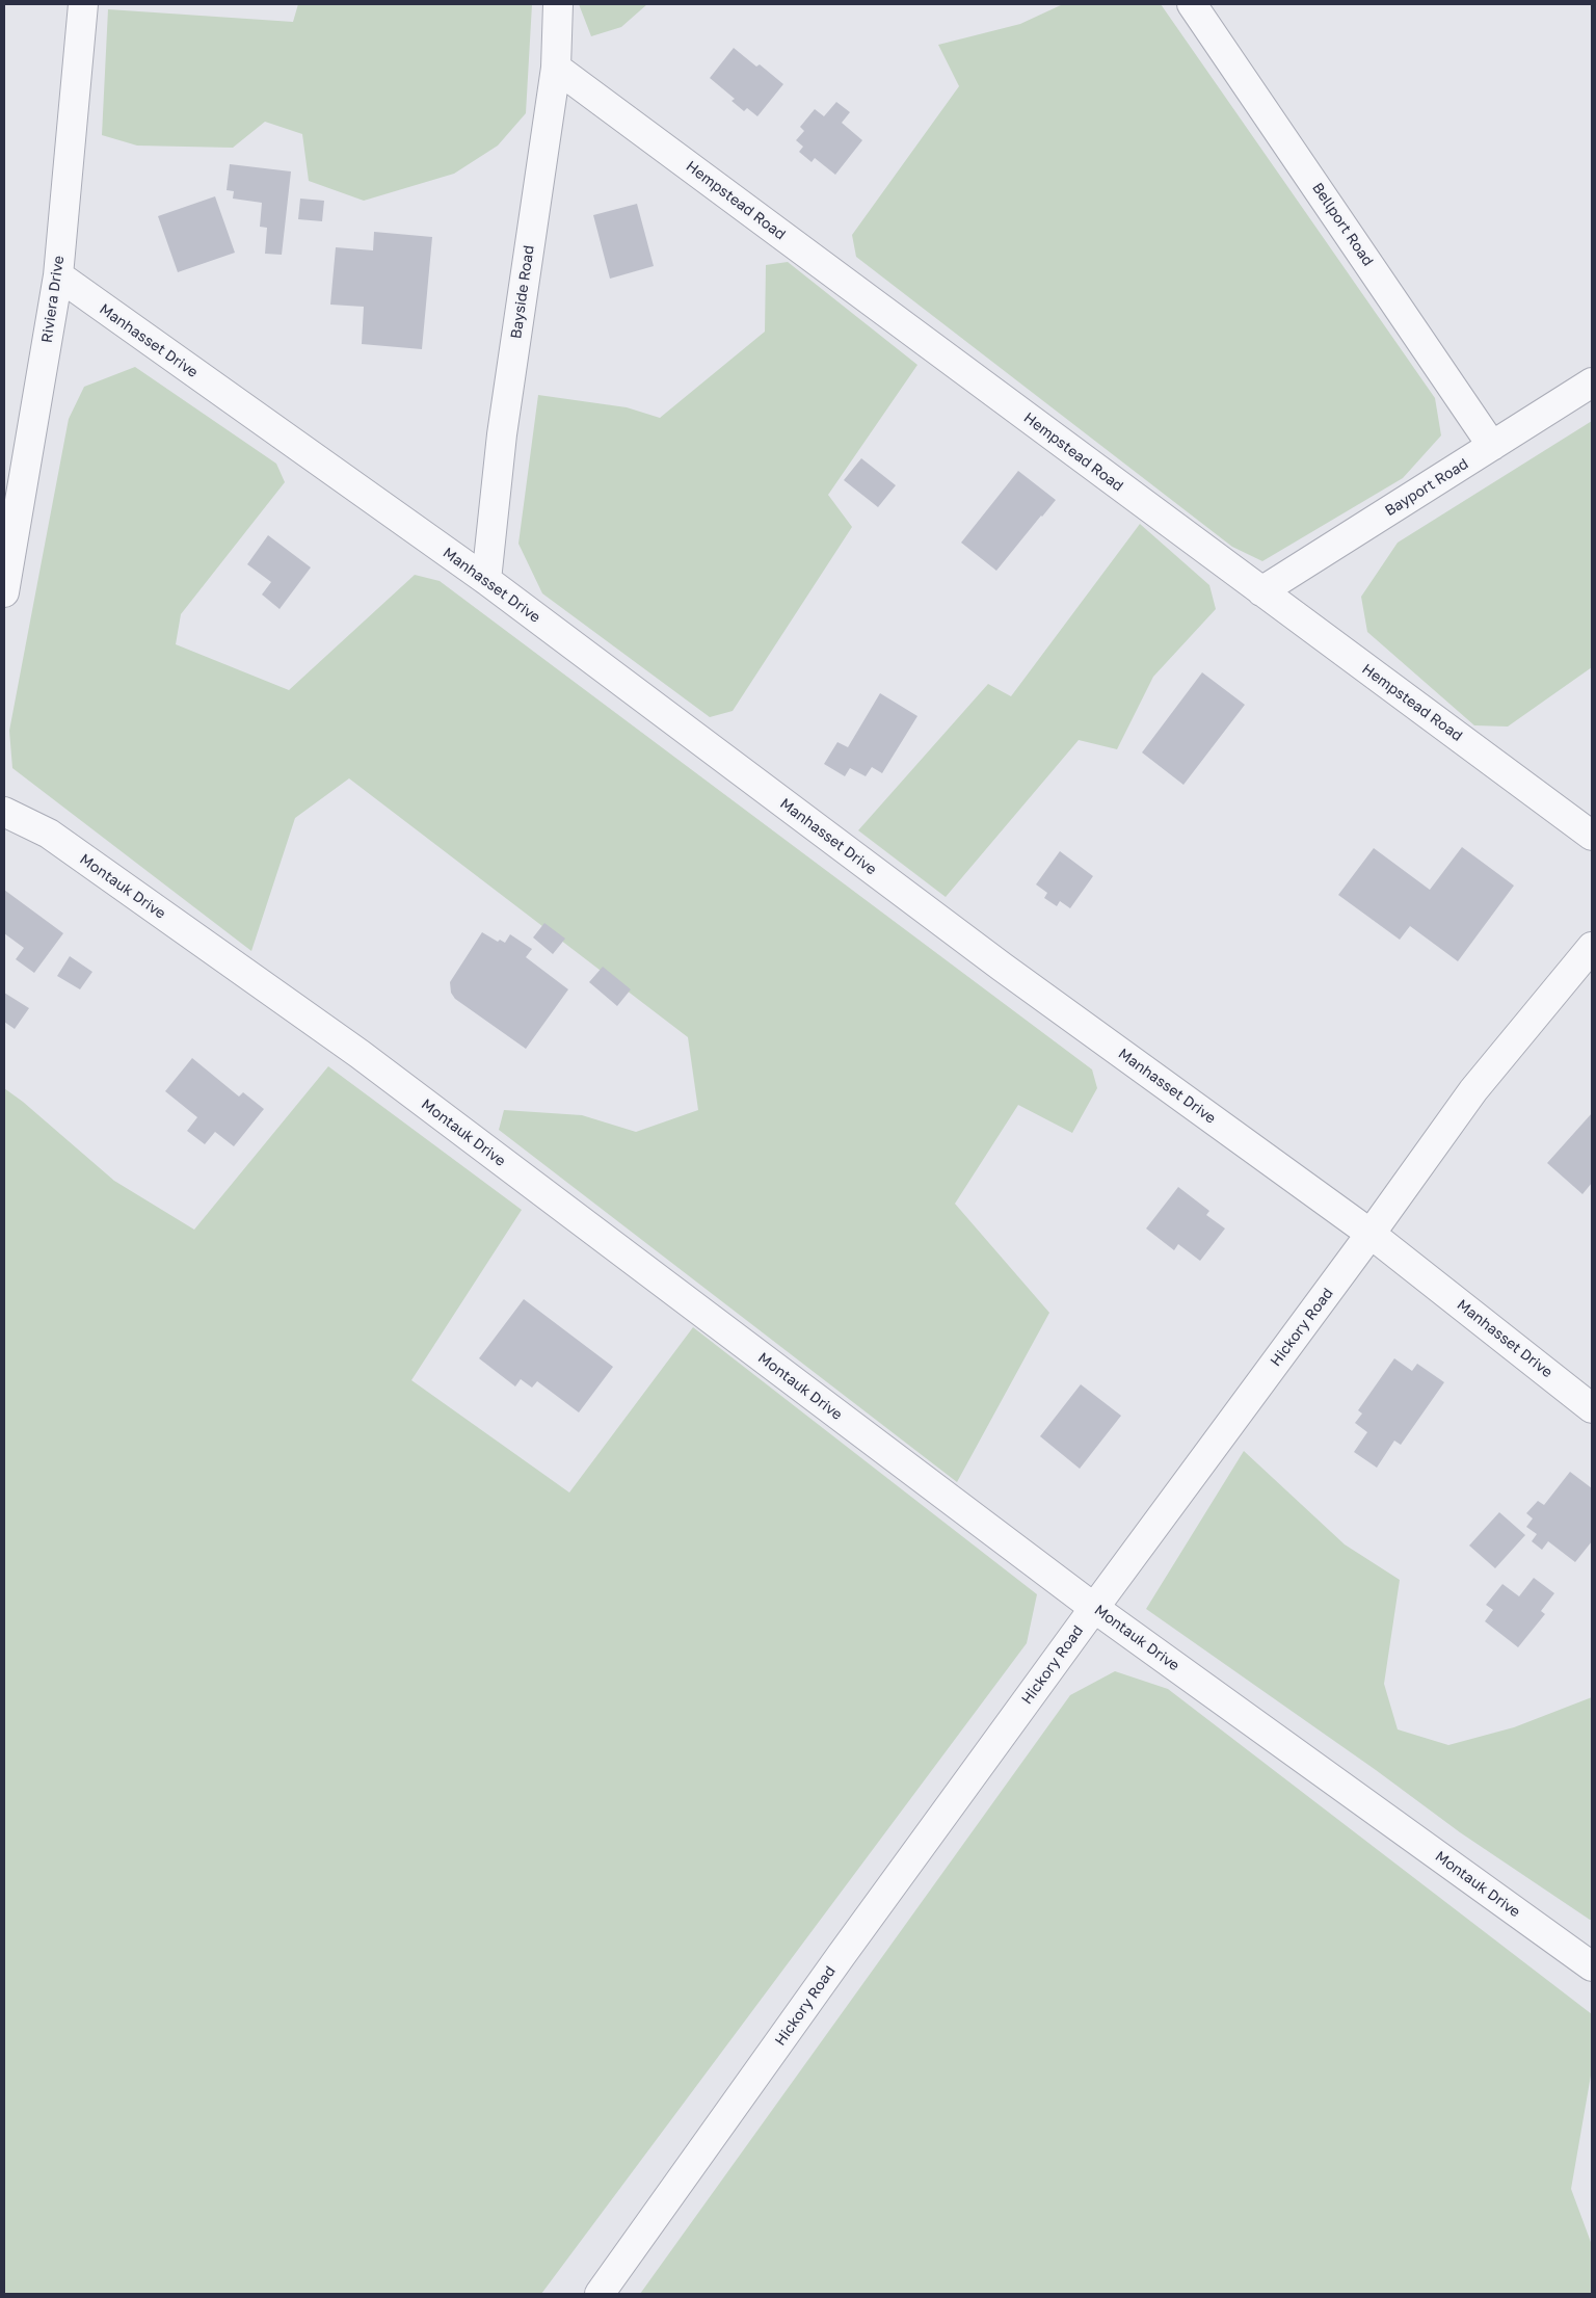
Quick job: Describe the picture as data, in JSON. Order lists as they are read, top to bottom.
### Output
{
  "streets": {
    "street": [
      "Hempstead Road",
      "Bellport Road",
      "Bayside Road",
      "Riviera Drive",
      "Manhasset Drive",
      "Bayport Road",
      "Montauk Drive",
      "Hickory Road"
    ]
  },
  "crossings": [
    ["Hempstead Road", "Bayside Road"],
    ["Hempstead Road", "Bayport Road"],
    ["Bellport Road", "Bayport Road"],
    ["Bayside Road", "Manhasset Drive"],
    ["Riviera Drive", "Manhasset Drive"],
    ["Manhasset Drive", "Hickory Road"],
    ["Montauk Drive", "Hickory Road"]
  ]
}
